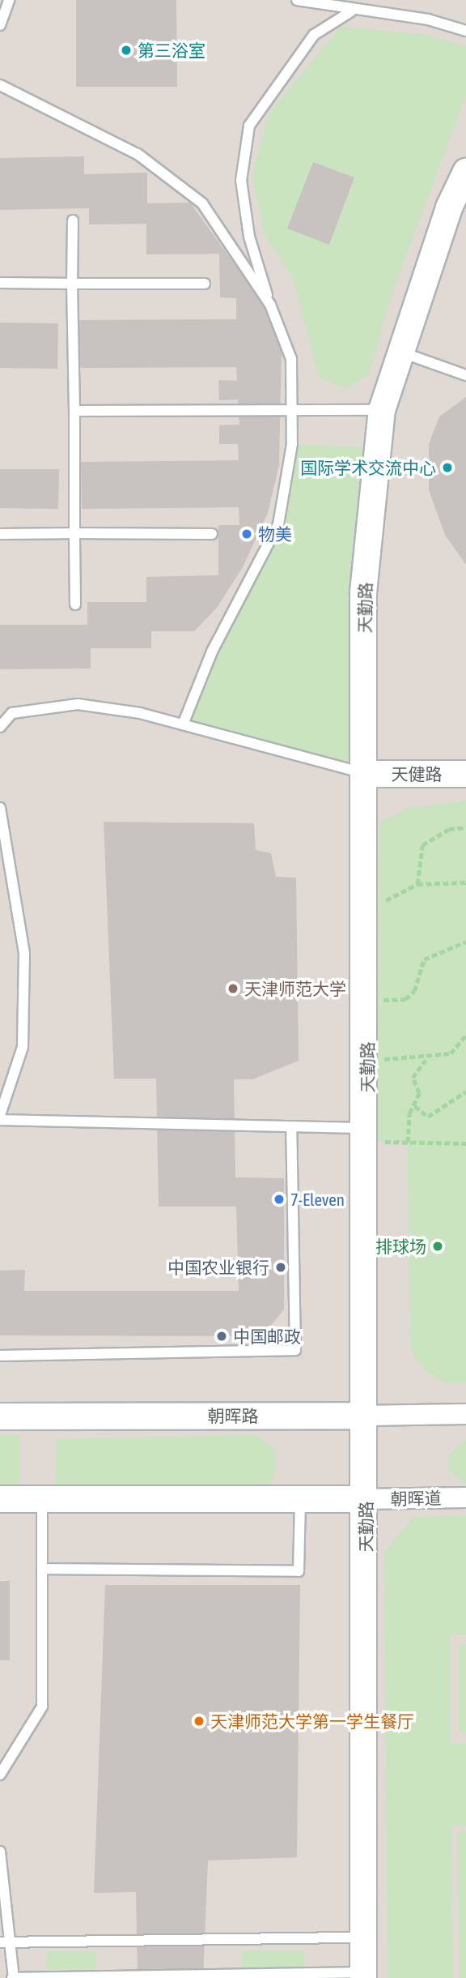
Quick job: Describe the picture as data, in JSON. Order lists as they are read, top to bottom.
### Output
{
  "streets": {
    "street": [
      "天勤路",
      "天健路",
      "朝晖路",
      "朝晖道"
    ]
  },
  "crossings": [
    ["天勤路", "天健路"],
    ["天勤路", "朝晖路"],
    ["天勤路", "朝晖道"]
  ],
  "places": [
    "第三浴室",
    "国际学术交流中心",
    "物美",
    "天津师范大学",
    "7-Eleven",
    "排球场",
    "中国农业银行",
    "中国邮政",
    "天津师范大学第一学生餐厅"
  ]
}
